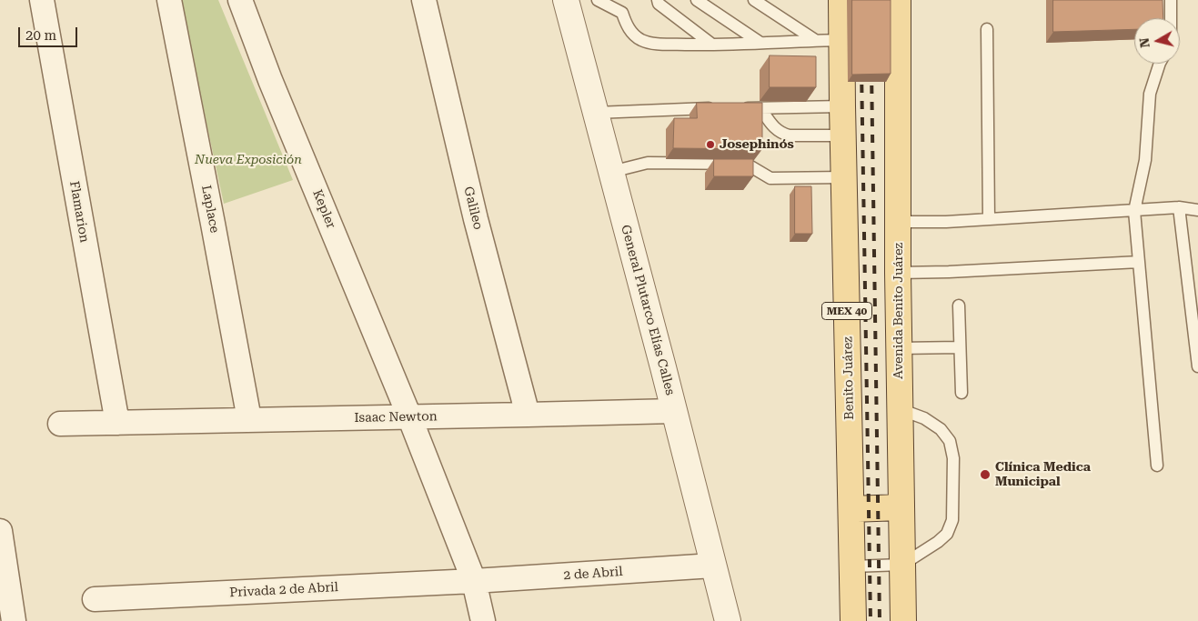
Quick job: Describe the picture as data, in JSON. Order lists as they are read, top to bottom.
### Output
{
  "streets": {
    "main road": ["MEX 40", "Avenida Benito Juárez", "Benito Juárez"],
    "street": [
      "Galileo",
      "Laplace",
      "Kepler",
      "Flamarion",
      "General Plutarco Elías Calles",
      "Isaac Newton",
      "2 de Abril",
      "Privada 2 de Abril"
    ]
  },
  "crossings": [
    ["Galileo", "Isaac Newton"],
    ["Laplace", "Isaac Newton"],
    ["Kepler", "Isaac Newton"],
    ["Kepler", "2 de Abril"],
    ["Kepler", "Privada 2 de Abril"],
    ["Flamarion", "Isaac Newton"],
    ["General Plutarco Elías Calles", "Isaac Newton"],
    ["General Plutarco Elías Calles", "2 de Abril"],
    ["2 de Abril", "Privada 2 de Abril"]
  ],
  "parks": ["Nueva Exposición"],
  "places": ["Josephino´s", "Clínica Medica Municipal"],
  "scale_bar": "20 m",
  "north": "left"
}
